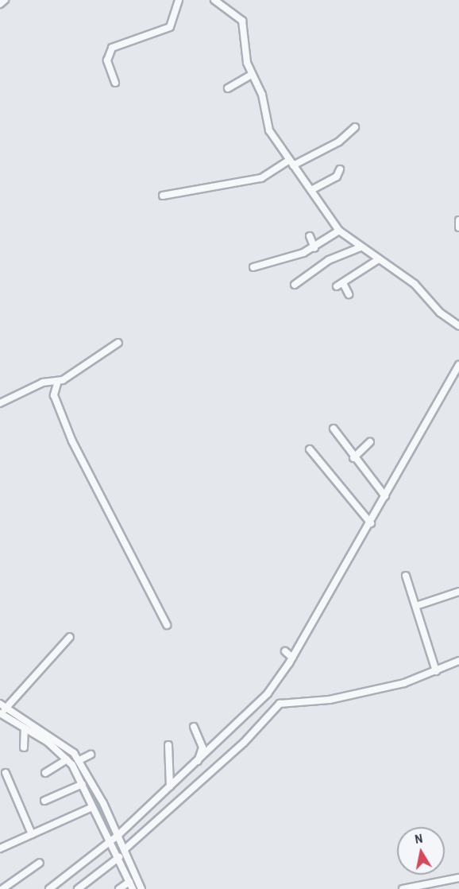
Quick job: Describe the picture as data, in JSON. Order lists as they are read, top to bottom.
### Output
{
  "north": "top"
}
